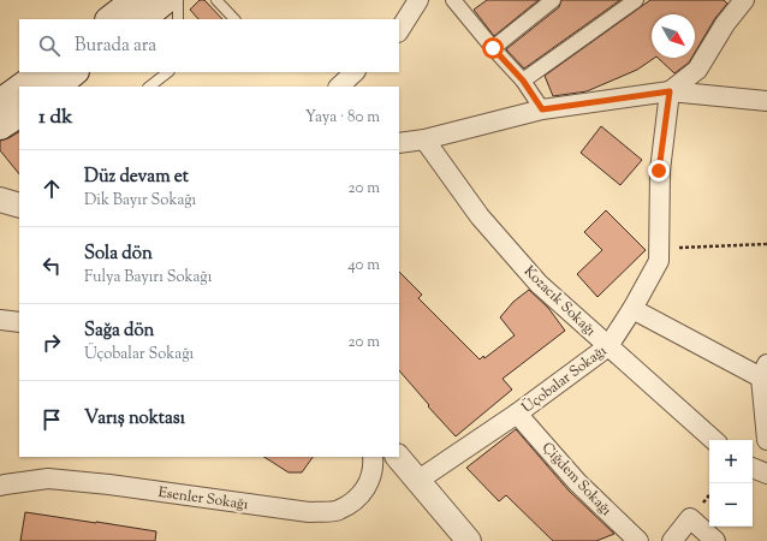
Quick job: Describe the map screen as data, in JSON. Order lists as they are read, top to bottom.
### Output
{
  "streets": {
    "street": [
      "Kozacık Sokağı",
      "Üçobalar Sokağı",
      "Çiğdem Sokağı",
      "Esenler Sokağı"
    ]
  },
  "crossings": [
    ["Kozacık Sokağı", "Üçobalar Sokağı"],
    ["Üçobalar Sokağı", "Çiğdem Sokağı"]
  ],
  "north": "bottom right",
  "page": {
    "search": "Burada ara",
    "heading": ["1 dk", "Yaya · 80 m"],
    "list": [
      ["Düz devam et", "Dik Bayır Sokağı", "20 m"],
      ["Sola dön", "Fulya Bayırı Sokağı", "40 m"],
      ["Sağa dön", "Üçobalar Sokağı", "20 m"],
      "Varış noktası"
    ],
    "map_buttons": ["+", "−"]
  }
}
